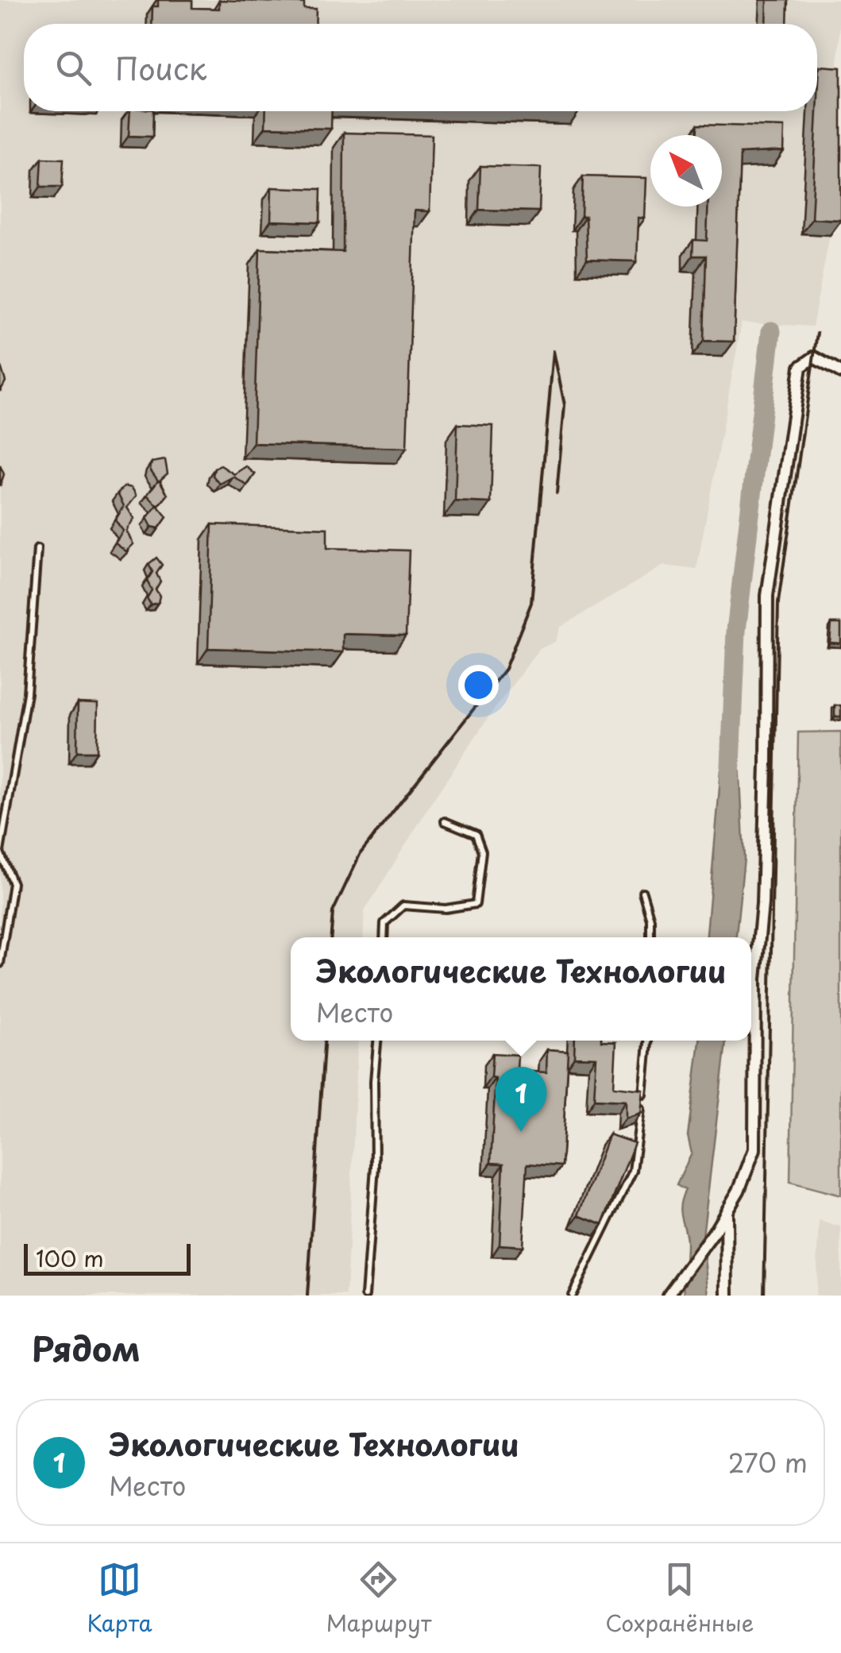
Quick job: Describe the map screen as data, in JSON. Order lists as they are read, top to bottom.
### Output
{
  "scale_bar": "100 m",
  "north": "top left",
  "page": {
    "search": "Поиск",
    "popup": ["Экологические Технологии", "Место"],
    "pins": "1",
    "scale": "100 m",
    "heading": "Рядом",
    "list": [
      {
        "mark": "1",
        "name": "Экологические Технологии",
        "note": "Место",
        "value": "270 m"
      }
    ],
    "nav": ["Карта", "Маршрут", "Сохранённые"]
  }
}
